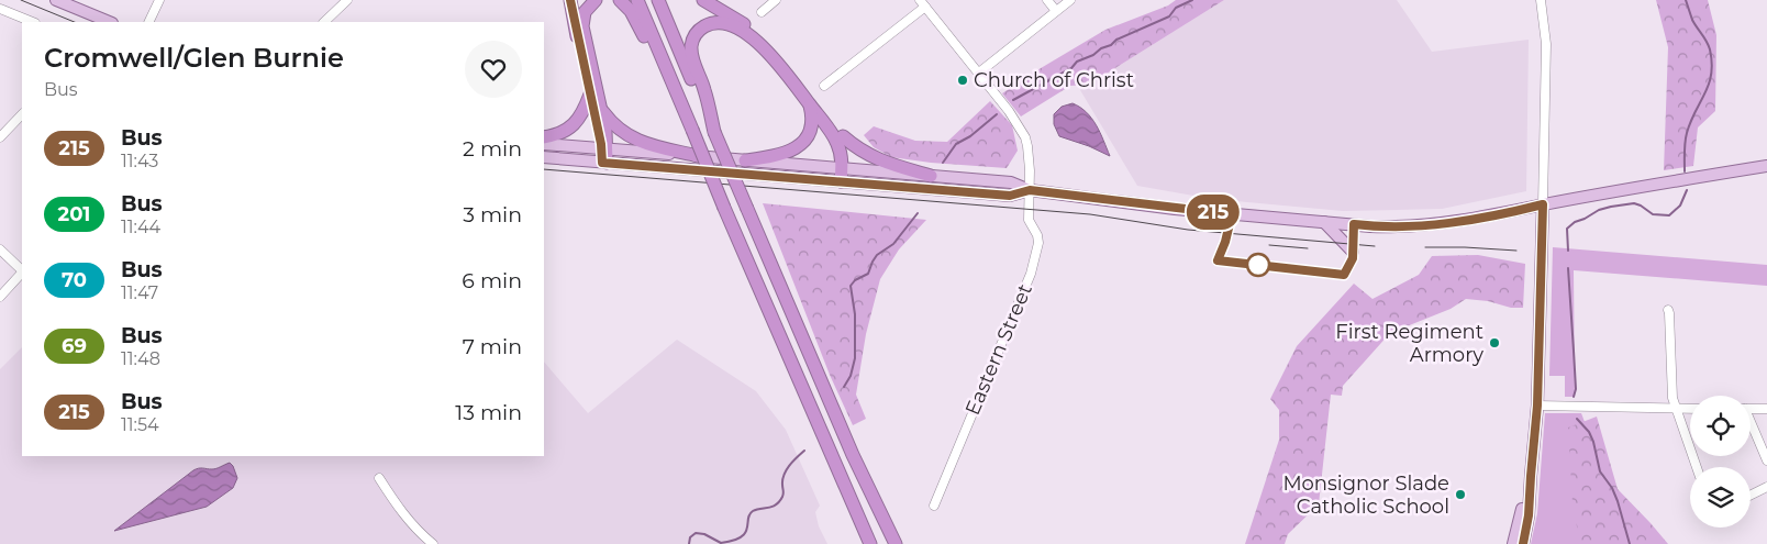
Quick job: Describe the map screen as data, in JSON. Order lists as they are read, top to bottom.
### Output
{
  "streets": {
    "street": ["Eastern Street"]
  },
  "places": ["Church of Christ", "First Regiment Armory", "Monsignor Slade Catholic School"],
  "lines": ["bus line 215"],
  "page": {
    "on_map": "215",
    "heading": ["Cromwell/Glen Burnie", "Bus"],
    "list": [
      {
        "mark": "215",
        "name": "Bus",
        "note": "11:43",
        "value": "2 min"
      },
      {
        "mark": "201",
        "name": "Bus",
        "note": "11:44",
        "value": "3 min"
      },
      {
        "mark": "70",
        "name": "Bus",
        "note": "11:47",
        "value": "6 min"
      },
      {
        "mark": "69",
        "name": "Bus",
        "note": "11:48",
        "value": "7 min"
      },
      {
        "mark": "215",
        "name": "Bus",
        "note": "11:54",
        "value": "13 min"
      }
    ]
  }
}
